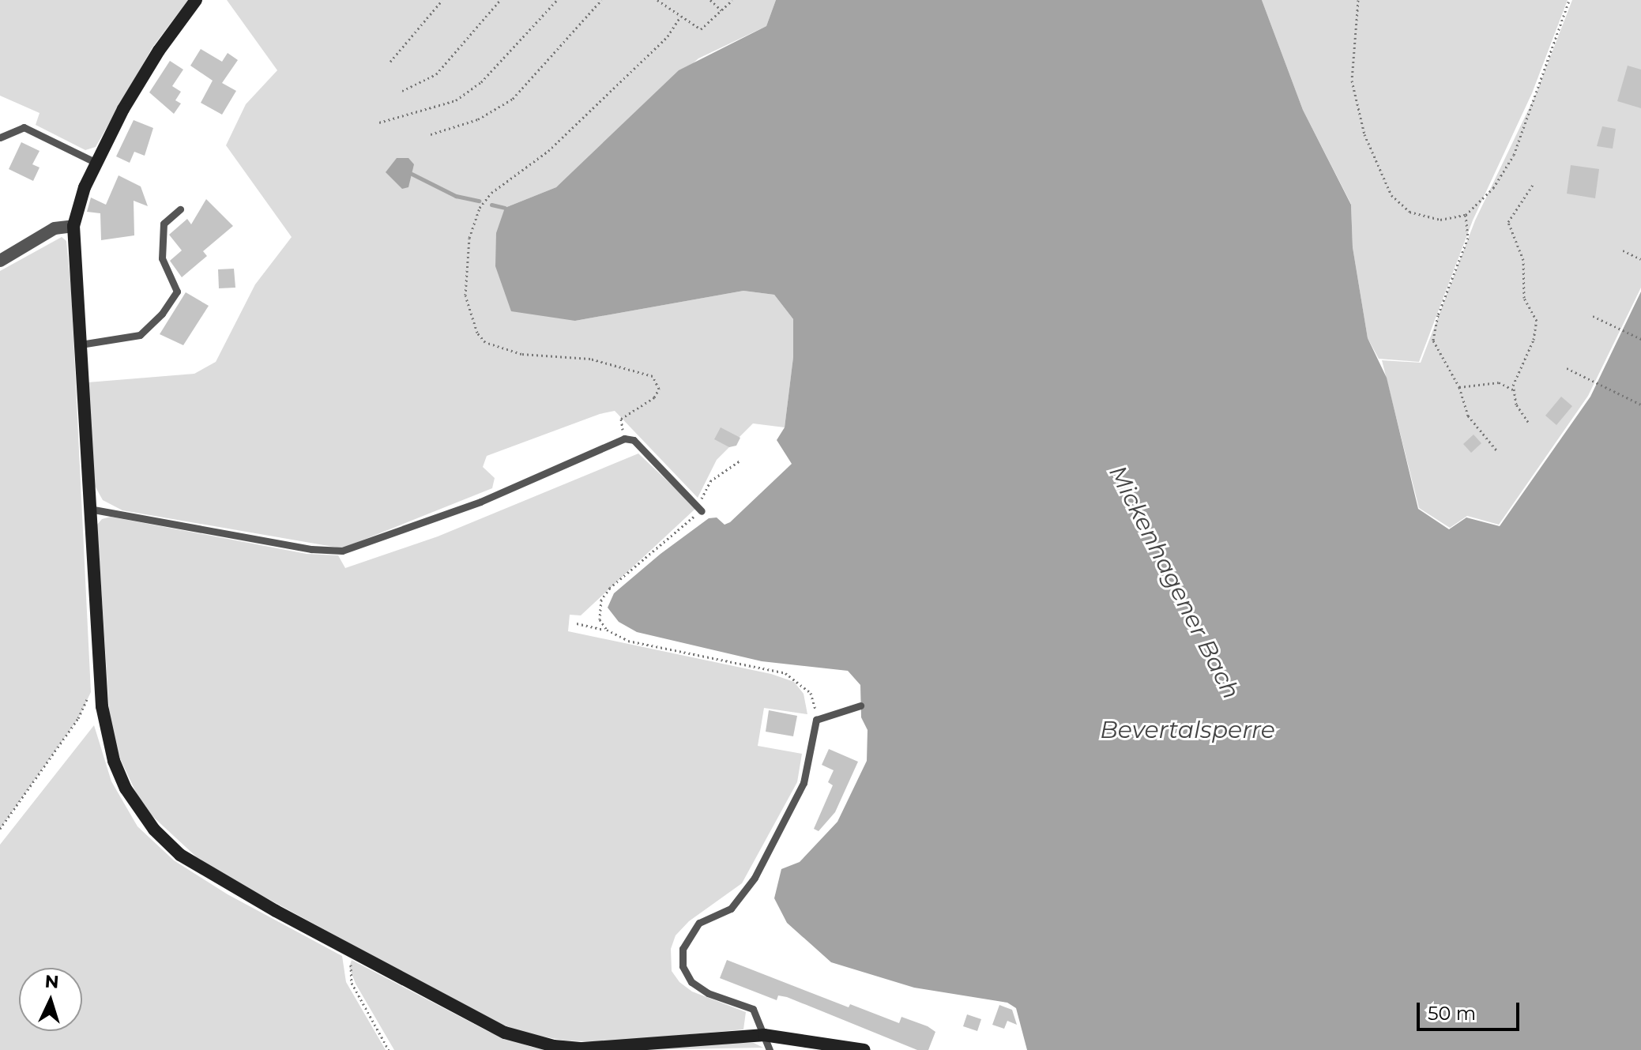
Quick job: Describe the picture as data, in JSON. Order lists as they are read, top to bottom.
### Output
{
  "water": ["Mickenhagener Bach", "Bevertalsperre"],
  "scale_bar": "50 m",
  "north": "top"
}
